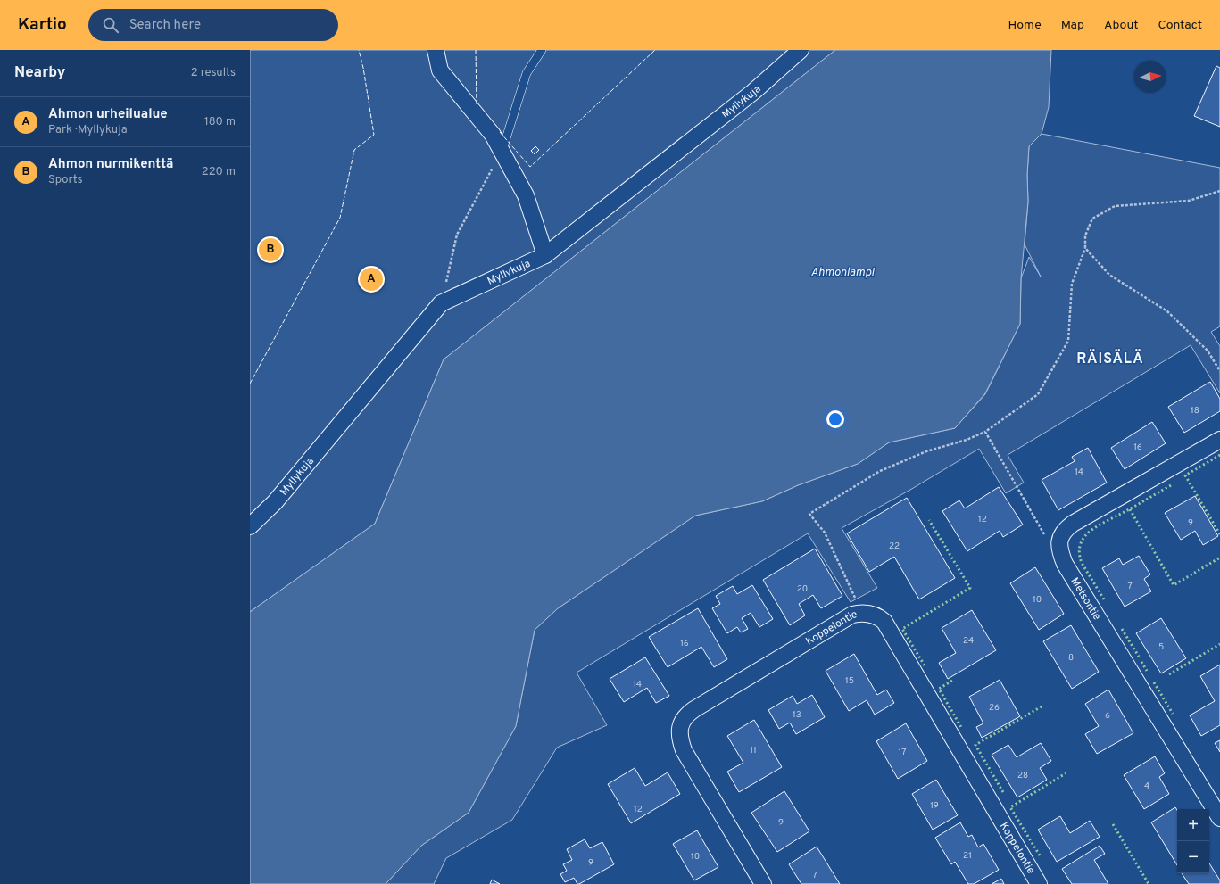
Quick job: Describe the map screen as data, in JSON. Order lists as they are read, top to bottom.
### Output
{
  "streets": {
    "street": ["Myllykuja", "Metsontie", "Koppelontie"]
  },
  "districts": ["RÄISÄLÄ"],
  "water": ["Ahmonlampi"],
  "house_numbers": [
    "18",
    "16",
    "14",
    "12",
    "9",
    "22",
    "7",
    "20",
    "10",
    "24",
    "16",
    "5",
    "8",
    "15",
    "14",
    "26",
    "13",
    "6",
    "11",
    "17",
    "28",
    "4",
    "19",
    "12",
    "9",
    "21",
    "10",
    "9",
    "7"
  ],
  "north": "right",
  "page": {
    "header": "Kartio",
    "search": "Search here",
    "nav": [
      "Home",
      "Map",
      "About",
      "Contact"
    ],
    "heading": ["Nearby", "2 results"],
    "list": [
      {
        "mark": "A",
        "name": "Ahmon urheilualue",
        "note": "Park · Myllykuja",
        "value": "180 m"
      },
      {
        "mark": "B",
        "name": "Ahmon nurmikenttä",
        "note": "Sports",
        "value": "220 m"
      }
    ],
    "pins": ["B", "A"],
    "map_buttons": ["+", "−"]
  }
}
